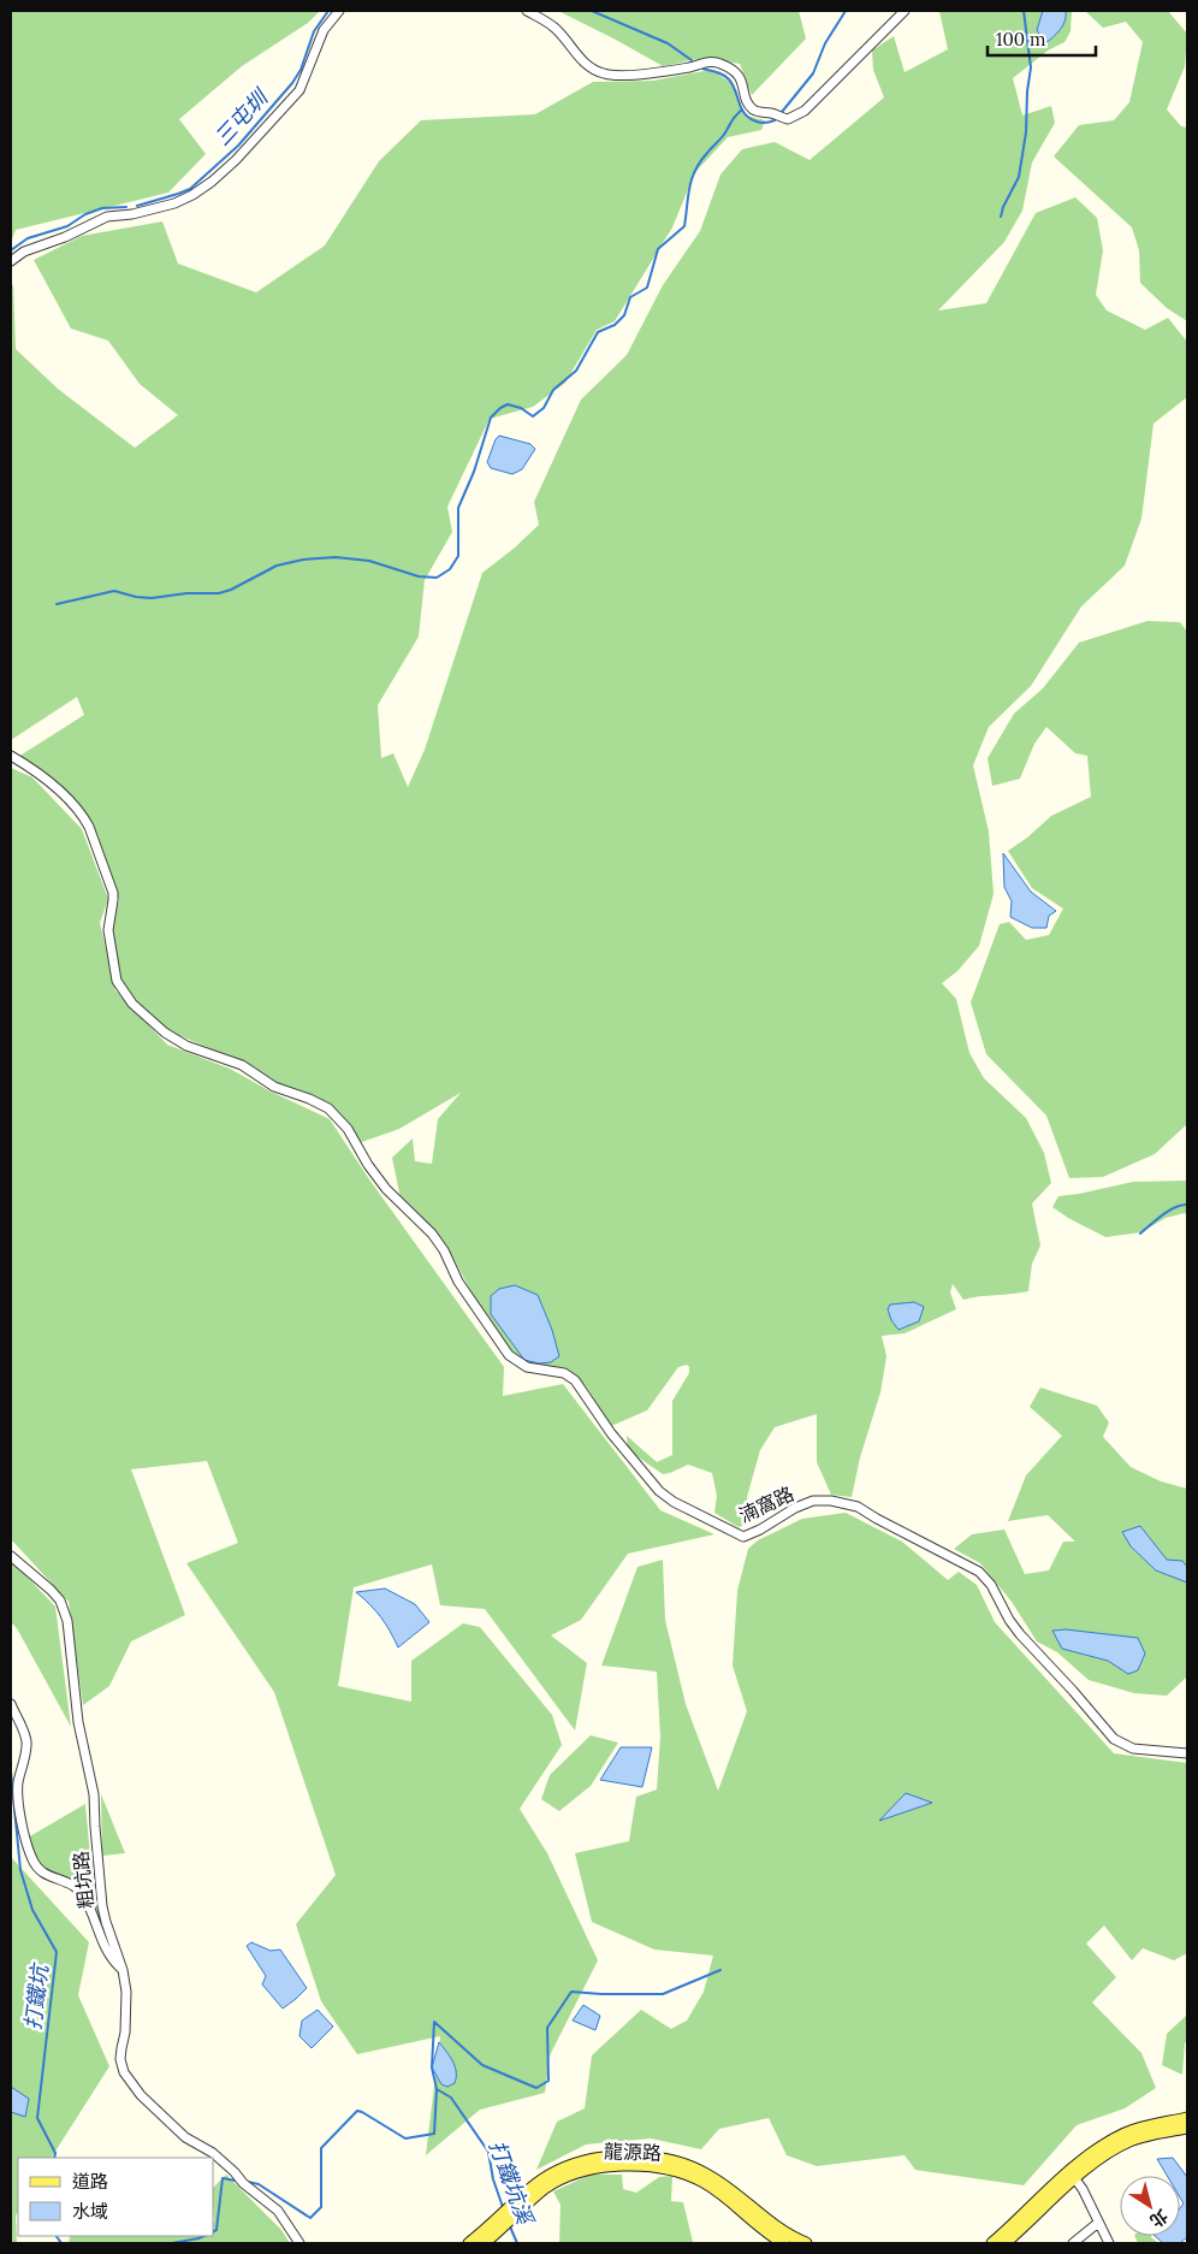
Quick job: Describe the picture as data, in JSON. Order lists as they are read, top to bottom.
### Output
{
  "streets": {
    "main road": ["龍源路"],
    "street": ["湳窩路", "粗坑路"]
  },
  "water": ["三屯圳", "打鐵坑", "打鐵坑溪"],
  "legend": ["道路", "水域"],
  "scale_bar": "100 m",
  "north": "bottom right"
}
